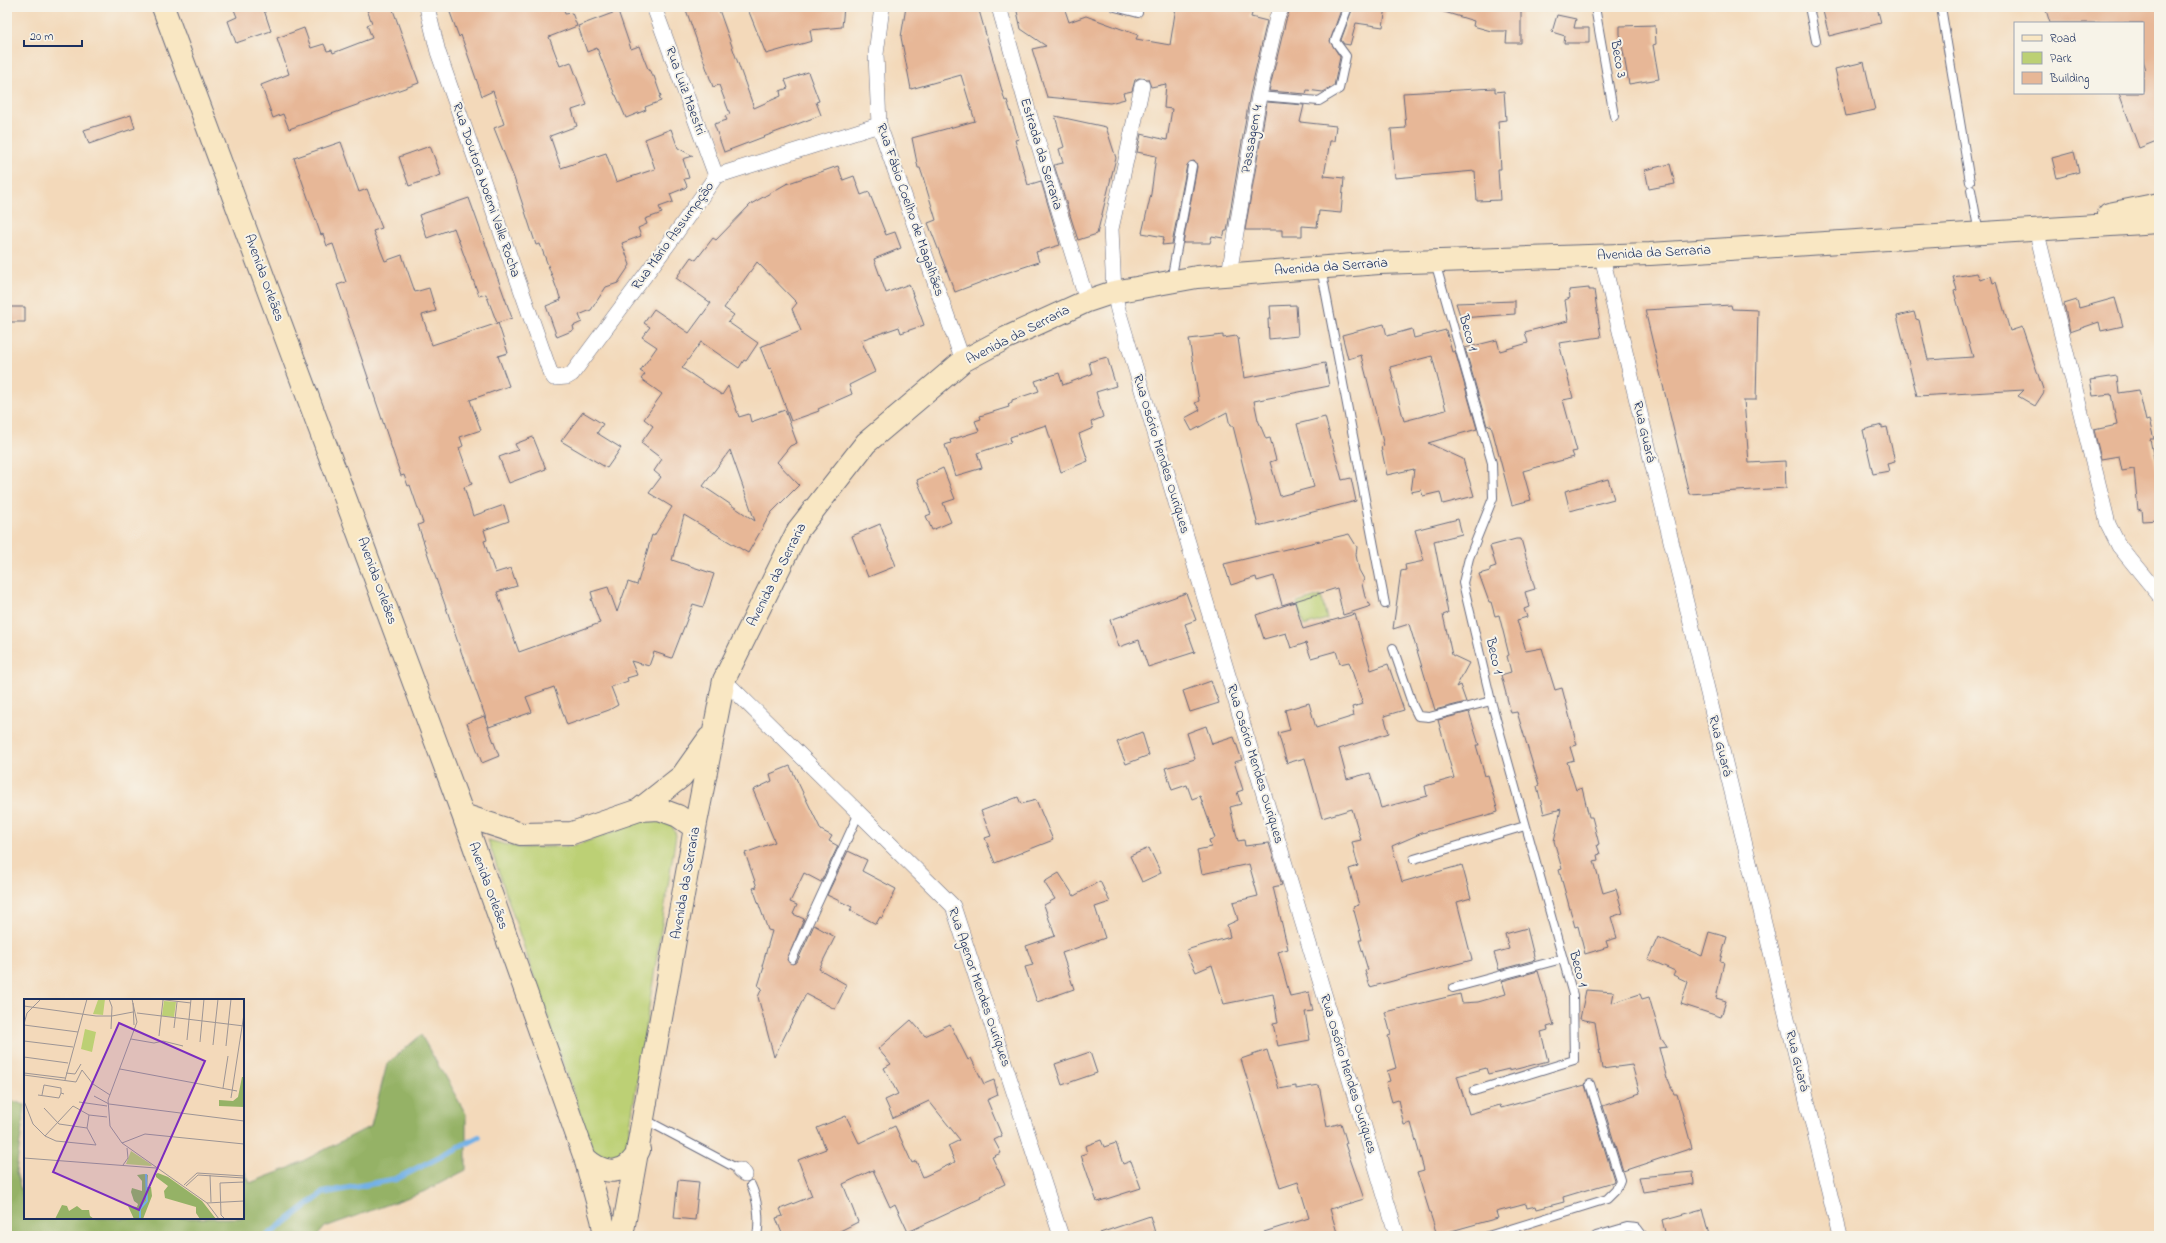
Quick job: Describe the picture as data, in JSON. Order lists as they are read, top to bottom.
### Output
{
  "streets": {
    "main road": ["Avenida da Serraria", "Avenida Orleães"],
    "street": [
      "Rua Luiz Maestri",
      "Passagem 4",
      "Estrada da Serraria",
      "Rua Doutora Noemi Valle Rocha",
      "Rua Fábio Coelho de Magalhães",
      "Rua Mário Assumpção",
      "Rua Guará",
      "Rua Osório Mendes Ouriques",
      "Rua Agenor Mendes Ouriques"
    ],
    "lane": ["Beco 3", "Beco 1"]
  },
  "crossings": [
    ["Rua Luiz Maestri", "Rua Mário Assumpção"],
    ["Passagem 4", "Avenida da Serraria"],
    ["Estrada da Serraria", "Avenida da Serraria"],
    ["Rua Doutora Noemi Valle Rocha", "Rua Mário Assumpção"],
    ["Rua Fábio Coelho de Magalhães", "Rua Mário Assumpção"],
    ["Rua Fábio Coelho de Magalhães", "Avenida da Serraria"],
    ["Avenida da Serraria", "Beco 1"],
    ["Avenida da Serraria", "Rua Guará"],
    ["Avenida da Serraria", "Rua Osório Mendes Ouriques"],
    ["Avenida da Serraria", "Rua Agenor Mendes Ouriques"]
  ],
  "legend": ["Road", "Park", "Building"],
  "scale_bar": "20 m"
}
